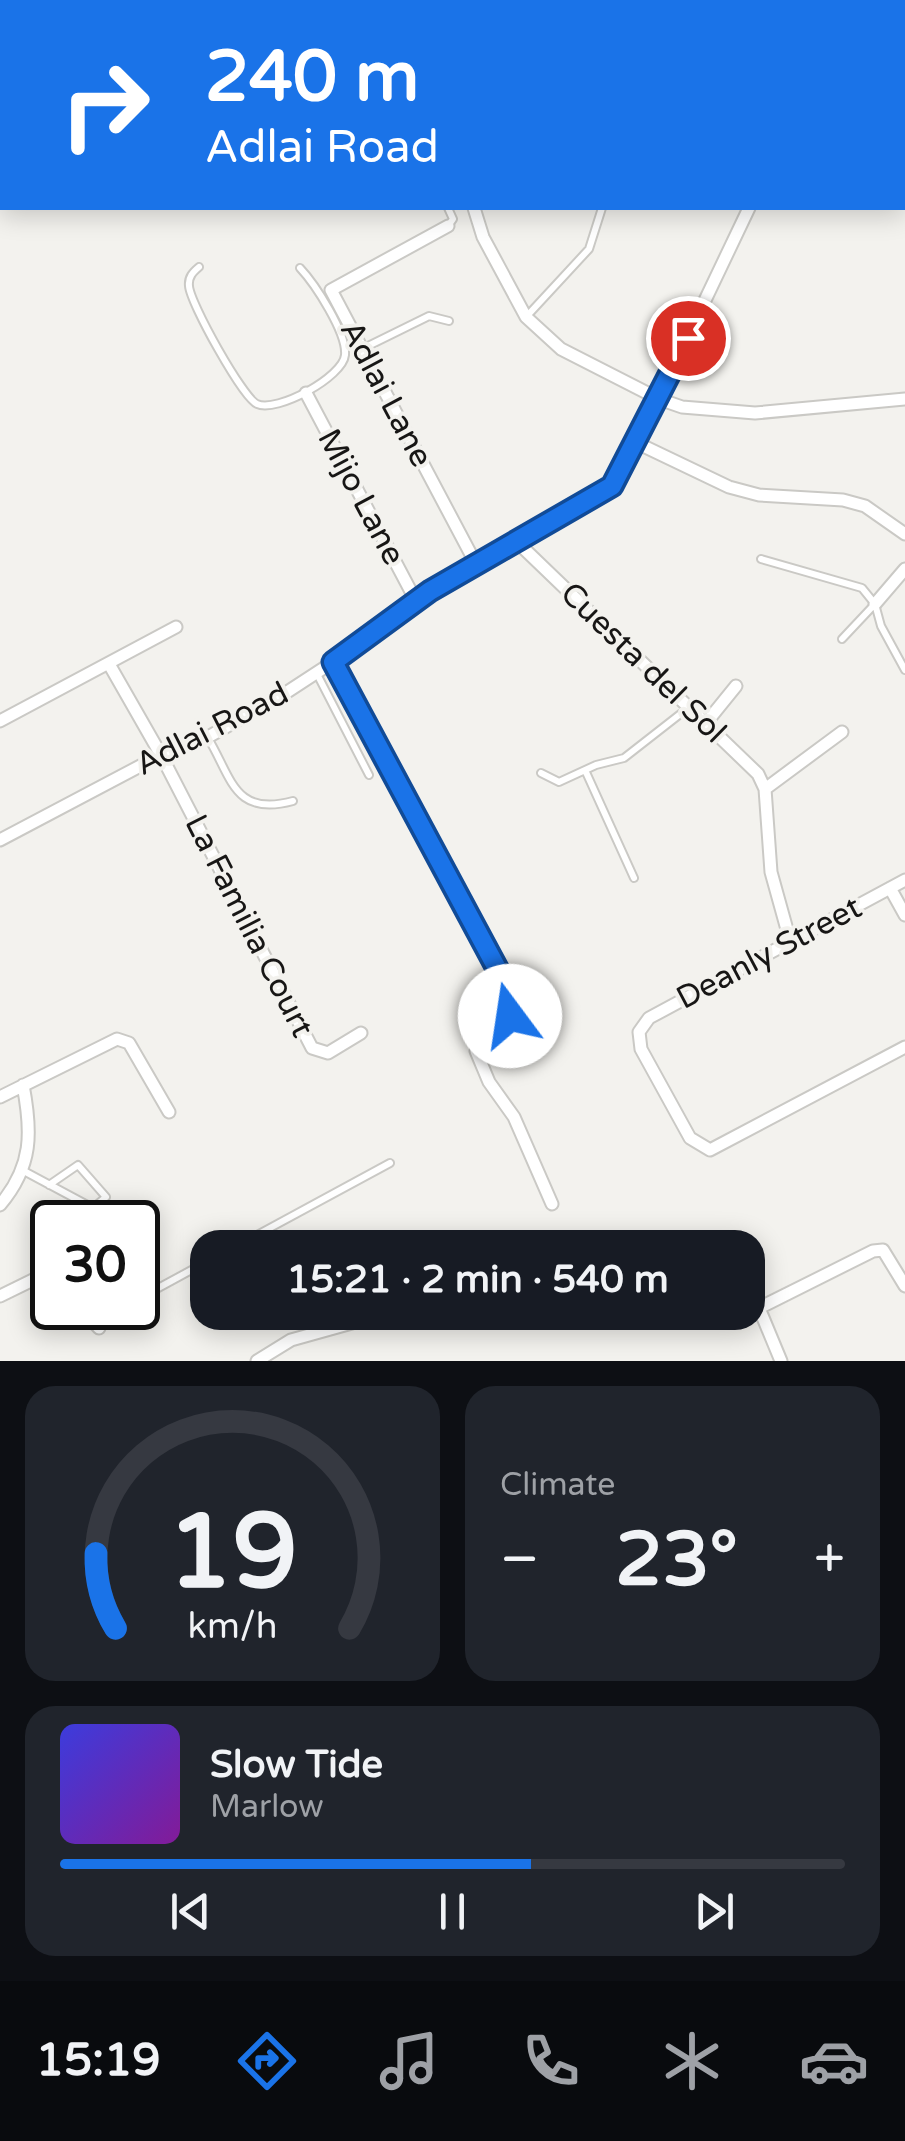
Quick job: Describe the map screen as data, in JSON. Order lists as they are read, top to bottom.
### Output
{
  "streets": {
    "street": [
      "Adlai Lane",
      "Mijo Lane",
      "Cuesta del Sol",
      "Adlai Road",
      "La Familia Court",
      "Deanly Street"
    ]
  },
  "crossings": [
    ["Adlai Lane", "Adlai Road"],
    ["Mijo Lane", "Adlai Road"],
    ["Cuesta del Sol", "Adlai Road"],
    ["Adlai Road", "La Familia Court"]
  ],
  "page": {
    "turn": ["240 m", "Adlai Road"],
    "limit": "30",
    "trip": "15:21 · 2 min · 540 m",
    "tile": "Climate",
    "heat": ["−", "23°", "+"],
    "song": ["Slow Tide", "Marlow"],
    "tabs": "15:19",
    "gauge": ["19", "km/h"]
  }
}
